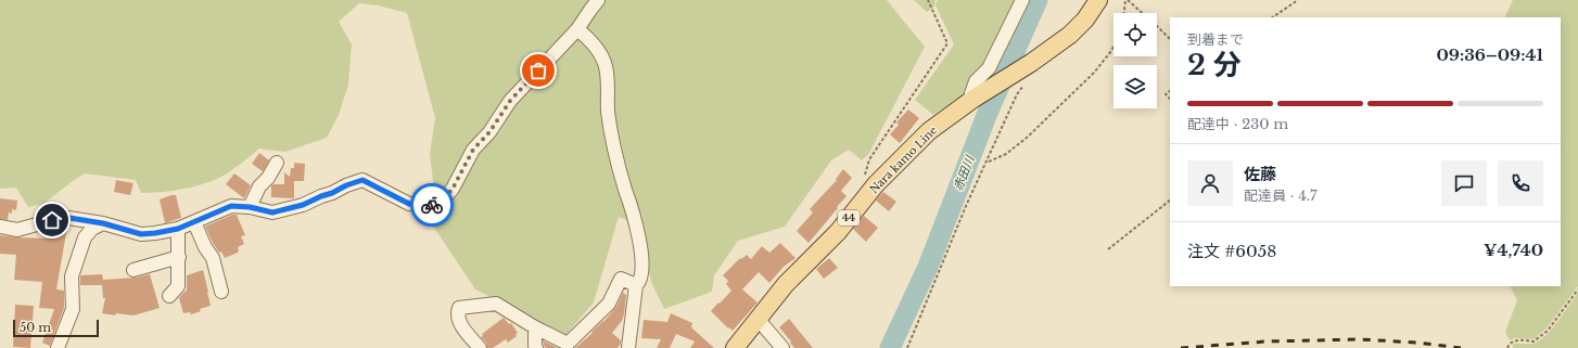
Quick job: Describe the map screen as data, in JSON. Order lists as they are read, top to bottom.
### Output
{
  "streets": {
    "main road": ["Nara kamo Line", "44"]
  },
  "water": ["赤田川"],
  "scale_bar": "50 m",
  "page": {
    "heading": ["2 分", "到着まで", "09:36–09:41"],
    "panel": [
      "佐藤",
      "配達員 · 4.7",
      "注文 #6058",
      "¥4,740"
    ],
    "bar": "配達中 · 230 m",
    "scale": "50 m"
  }
}
